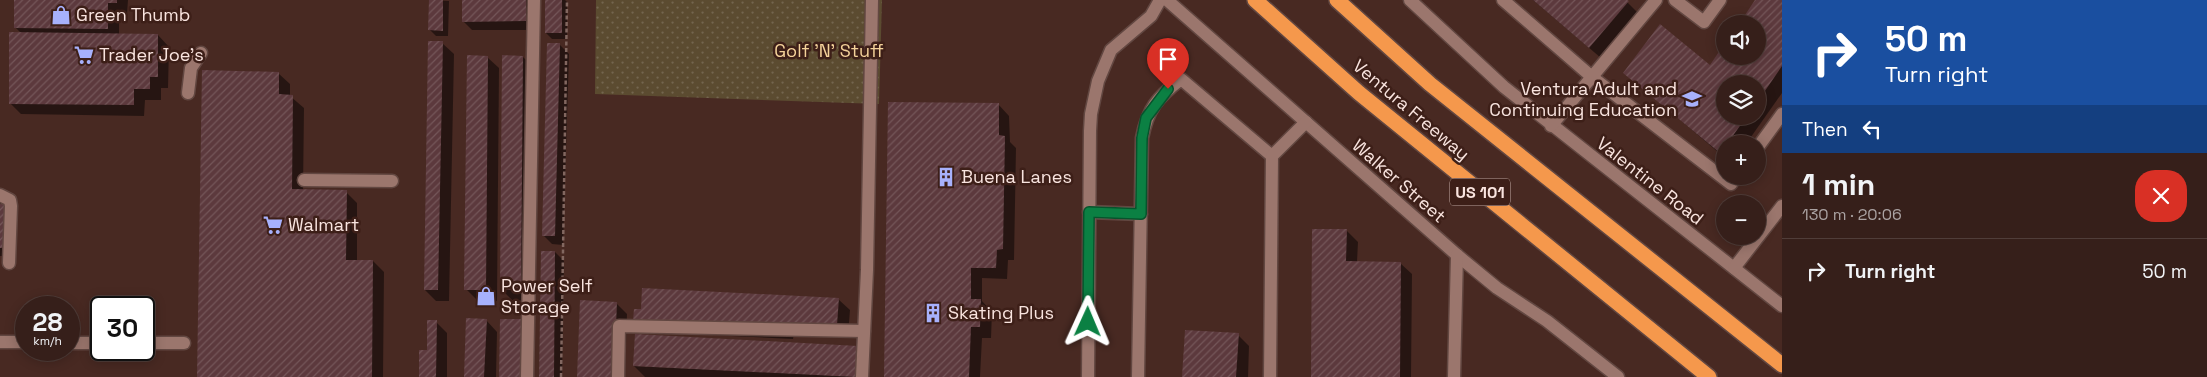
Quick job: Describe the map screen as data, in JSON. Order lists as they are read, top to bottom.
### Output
{
  "streets": {
    "highway": ["Ventura Freeway", "US 101"],
    "street": ["Walker Street", "Valentine Road"]
  },
  "parks": ["Golf 'N' Stuff"],
  "places": {
    "shop": ["Green Thumb", "Power Self Storage"],
    "supermarket": ["Trader Joe's", "Walmart"],
    "school or university": ["Ventura Adult and Continuing Education"],
    "building": ["Buena Lanes", "Skating Plus"]
  },
  "page": {
    "turn": ["50 m", "Turn right"],
    "map_buttons": ["+", "−"],
    "then": "Then",
    "heading": ["1 min", "130 m · 20:06"],
    "list": [
      {
        "name": "Turn right",
        "value": "50 m"
      }
    ],
    "speed": "28 km/h",
    "limit": "30"
  }
}
